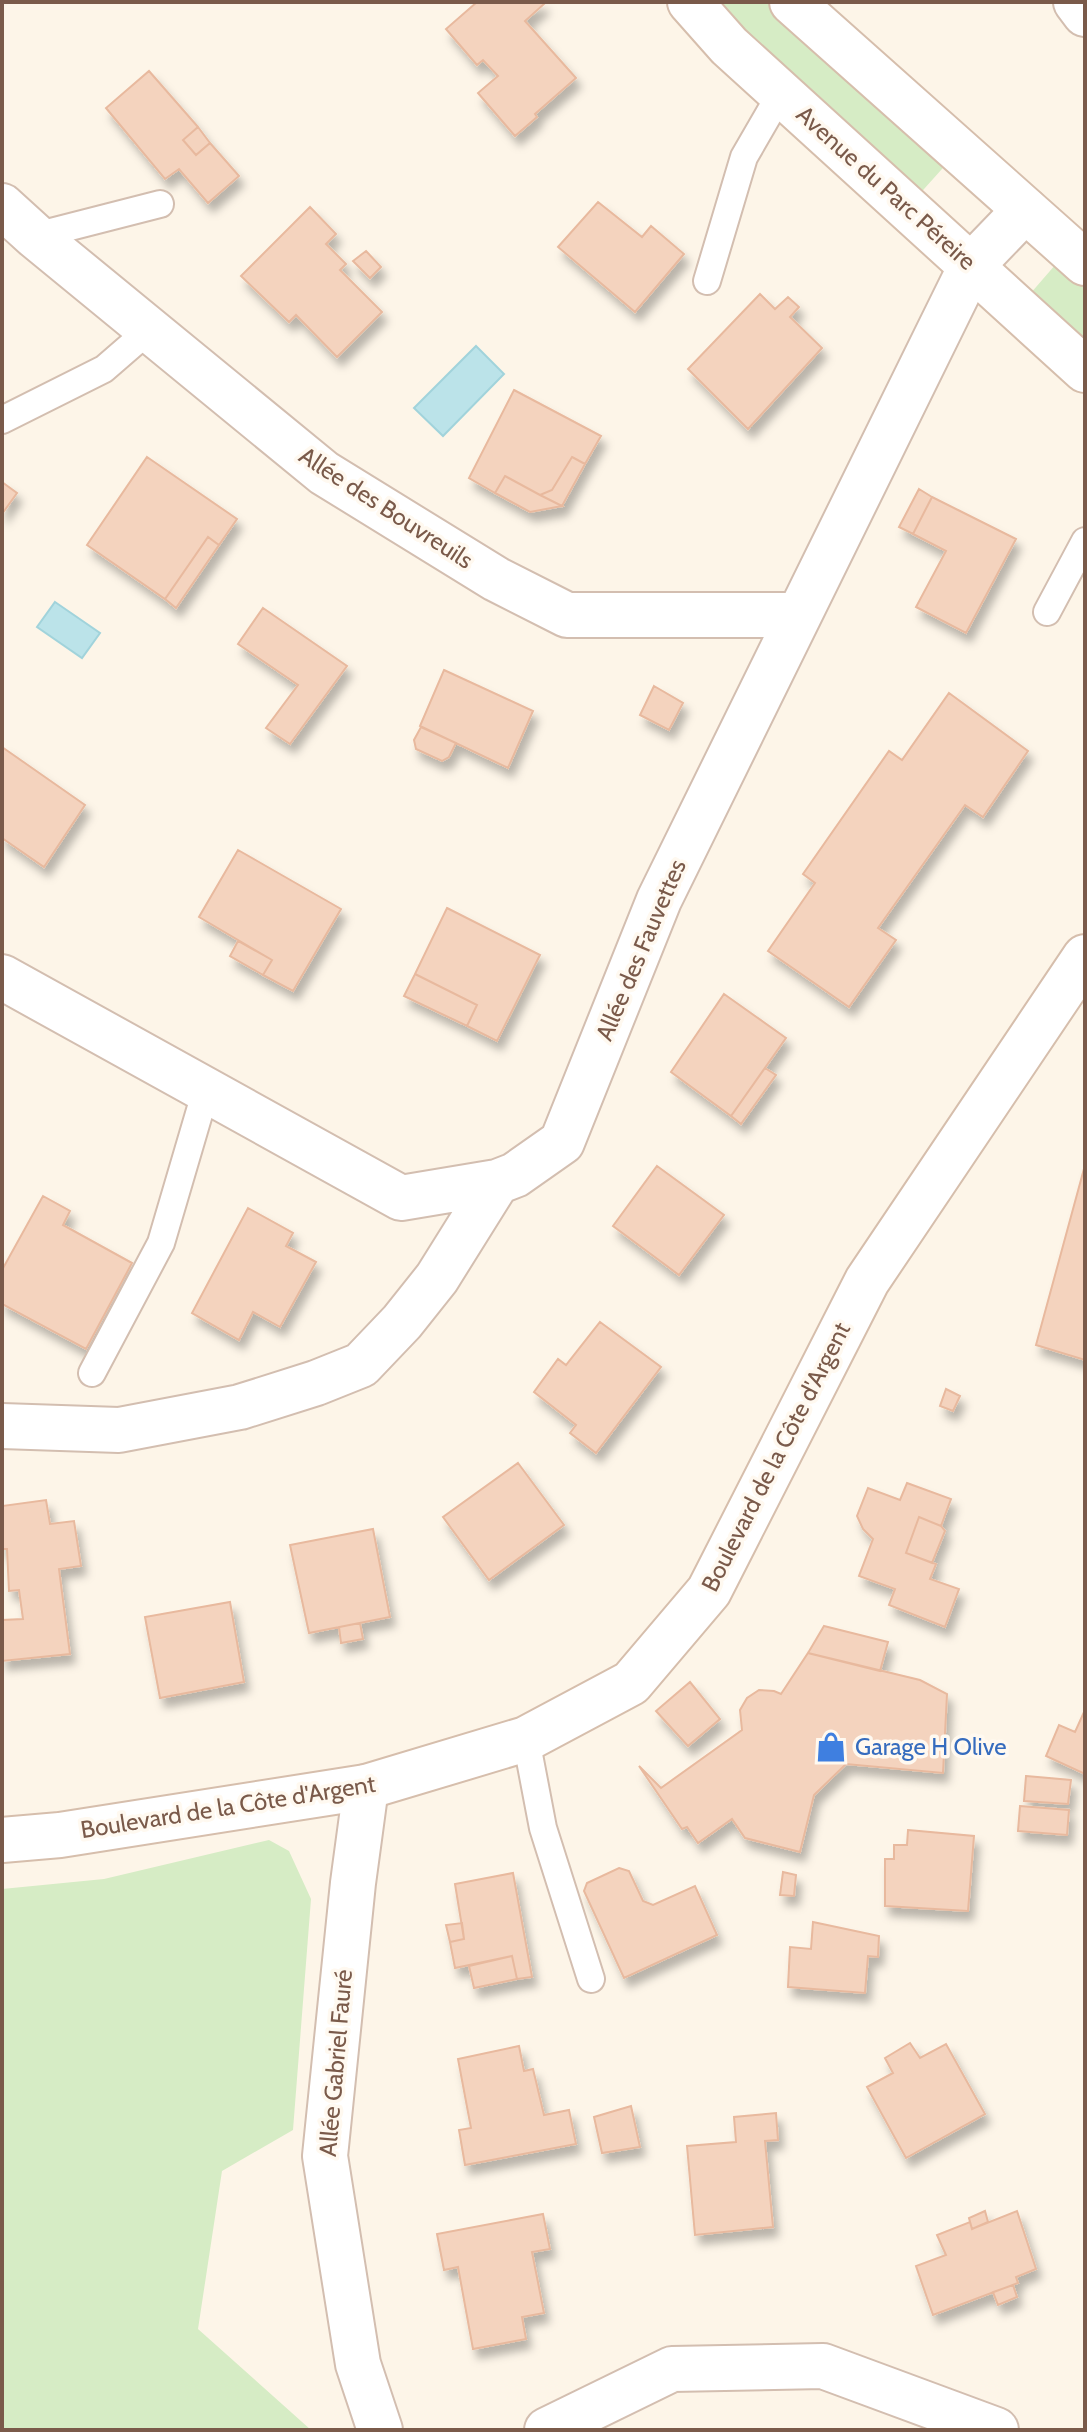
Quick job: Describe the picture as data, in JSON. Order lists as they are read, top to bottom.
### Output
{
  "streets": {
    "street": [
      "Avenue du Parc Péreire",
      "Allée des Bouvreuils",
      "Allée des Fauvettes",
      "Boulevard de la Côte d'Argent",
      "Allée Gabriel Fauré"
    ]
  },
  "crossings": [
    ["Avenue du Parc Péreire", "Allée des Fauvettes"],
    ["Allée des Bouvreuils", "Allée des Fauvettes"],
    ["Boulevard de la Côte d'Argent", "Allée Gabriel Fauré"]
  ],
  "places": {
    "shop": ["Garage H Olive"]
  }
}
